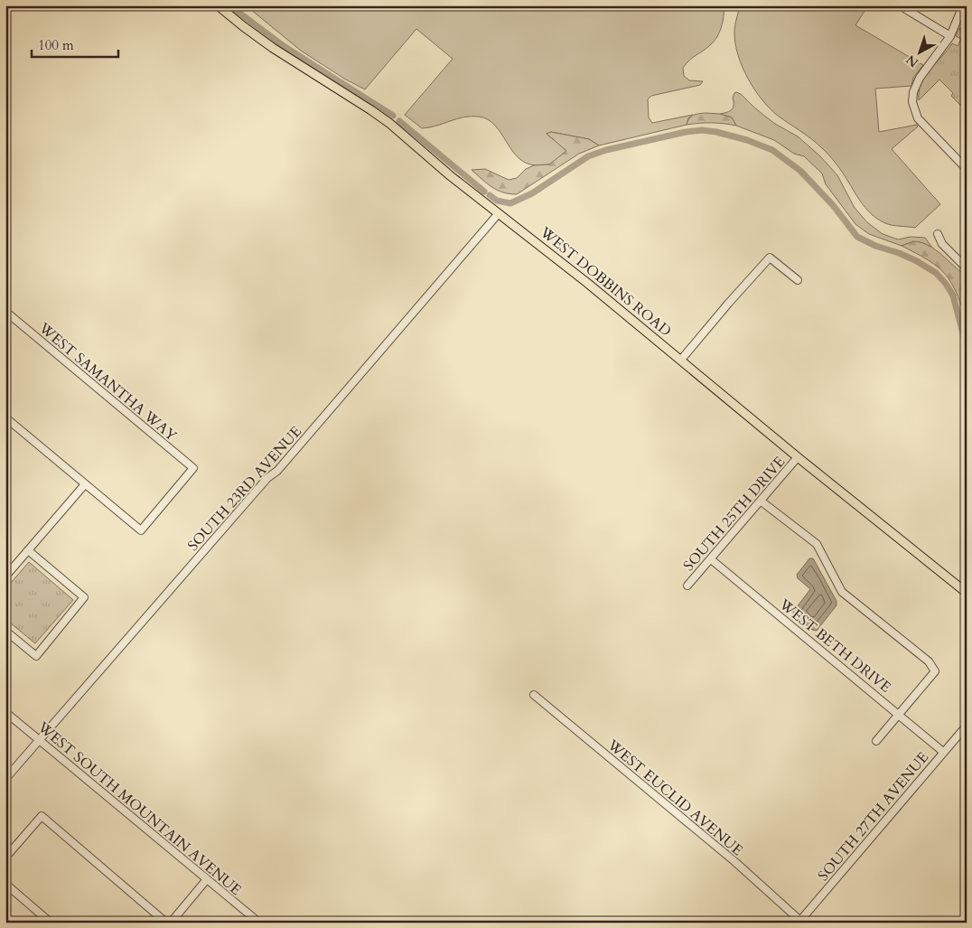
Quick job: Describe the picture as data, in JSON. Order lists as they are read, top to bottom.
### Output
{
  "streets": {
    "main road": ["WEST DOBBINS ROAD"],
    "street": [
      "WEST SAMANTHA WAY",
      "SOUTH 23RD AVENUE",
      "SOUTH 25TH DRIVE",
      "WEST BETH DRIVE",
      "WEST EUCLID AVENUE",
      "WEST SOUTH MOUNTAIN AVENUE",
      "SOUTH 27TH AVENUE"
    ]
  },
  "crossings": [
    ["WEST DOBBINS ROAD", "SOUTH 23RD AVENUE"],
    ["WEST DOBBINS ROAD", "SOUTH 25TH DRIVE"],
    ["SOUTH 23RD AVENUE", "WEST SOUTH MOUNTAIN AVENUE"],
    ["SOUTH 25TH DRIVE", "WEST BETH DRIVE"],
    ["WEST BETH DRIVE", "SOUTH 27TH AVENUE"],
    ["WEST EUCLID AVENUE", "SOUTH 27TH AVENUE"]
  ],
  "scale_bar": "100 m",
  "north": "bottom left"
}
